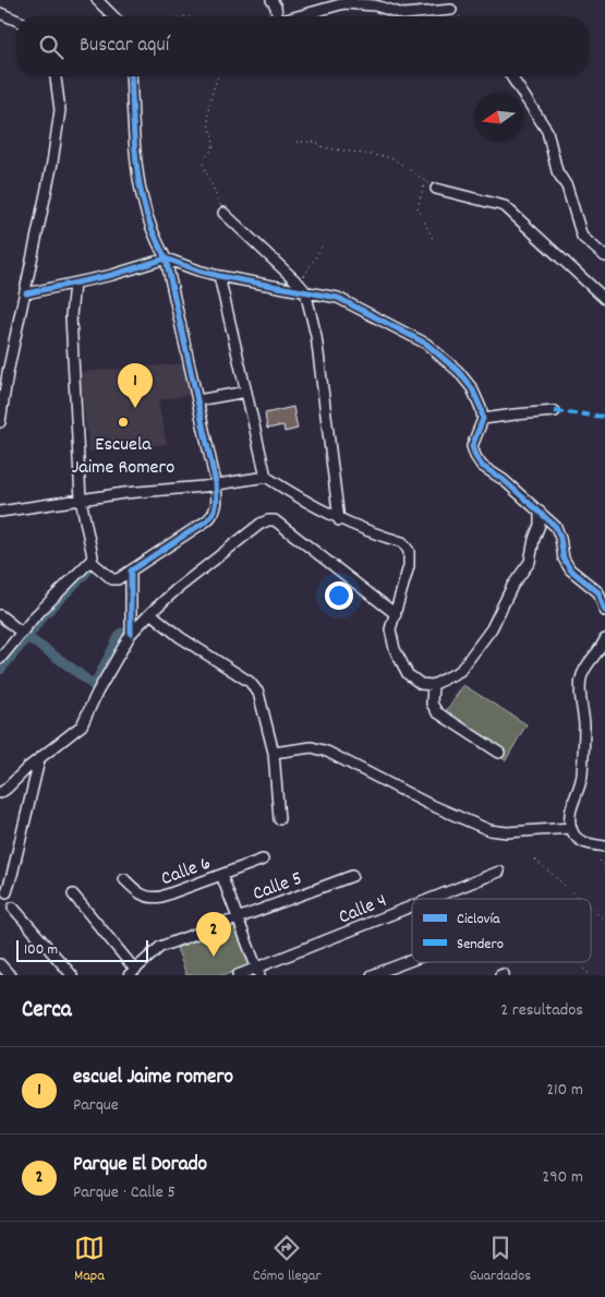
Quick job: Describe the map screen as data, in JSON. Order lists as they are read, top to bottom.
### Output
{
  "streets": {
    "street": ["Calle 6", "Calle 5", "Calle 4"]
  },
  "places": ["Escuela Jaime Romero"],
  "legend": ["Ciclovía", "Sendero"],
  "scale_bar": "100 m",
  "north": "left",
  "page": {
    "search": "Buscar aquí",
    "pins": ["1", "2"],
    "scale": "100 m",
    "heading": ["Cerca", "2 resultados"],
    "list": [
      {
        "mark": "1",
        "name": "escuel Jaime romero",
        "note": "Parque",
        "value": "210 m"
      },
      {
        "mark": "2",
        "name": "Parque El Dorado",
        "note": "Parque · Calle 5",
        "value": "290 m"
      }
    ],
    "nav": ["Mapa", "Cómo llegar", "Guardados"]
  }
}
